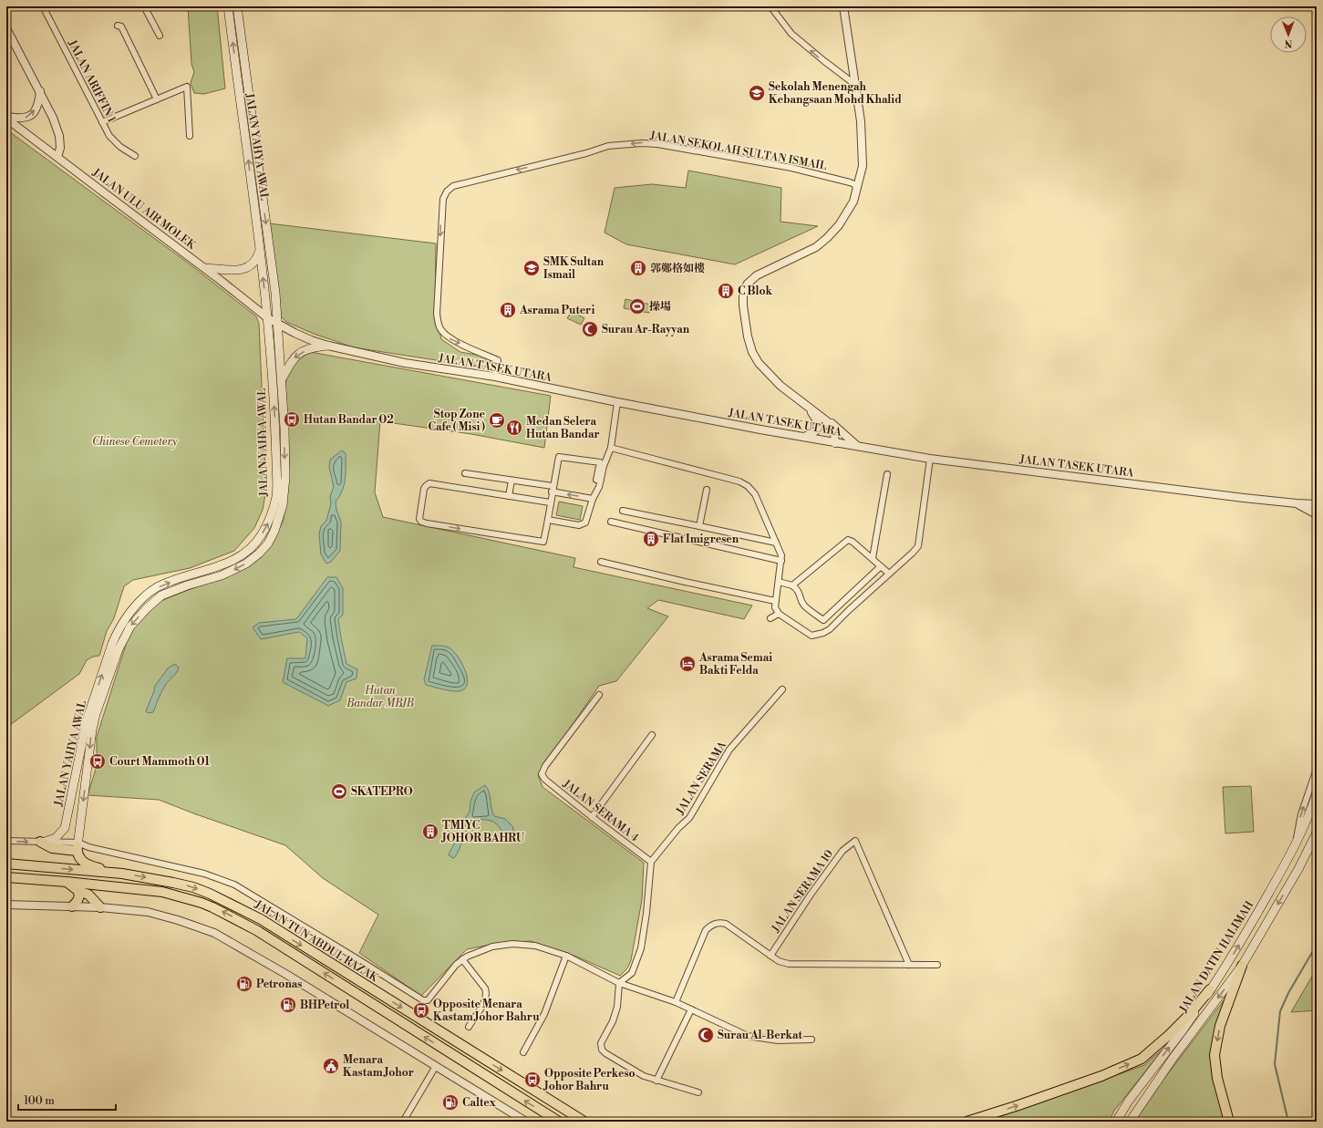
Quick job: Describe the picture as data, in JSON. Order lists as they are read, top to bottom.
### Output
{
  "streets": {
    "highway": ["JALAN TUN ABDUL RAZAK"],
    "main road": ["JALAN YAHYA AWAL", "JALAN DATIN HALIMAH"],
    "street": [
      "JALAN ARIFFIN 1",
      "JALAN SEKOLAH SULTAN ISMAIL",
      "JALAN ULU AIR MOLEK",
      "JALAN TASEK UTARA",
      "JALAN SERAMA",
      "JALAN SERAMA 4",
      "JALAN SERAMA 10"
    ]
  },
  "crossings": [
    ["JALAN YAHYA AWAL", "JALAN ULU AIR MOLEK"],
    ["JALAN YAHYA AWAL", "JALAN TASEK UTARA"],
    ["JALAN SEKOLAH SULTAN ISMAIL", "JALAN TASEK UTARA"],
    ["JALAN ULU AIR MOLEK", "JALAN TASEK UTARA"],
    ["JALAN SERAMA", "JALAN SERAMA 4"]
  ],
  "parks": ["Chinese Cemetery", "Hutan Bandar MBJB"],
  "places": {
    "school or university": ["Sekolah Menengah Kebangsaan Mohd Khalid", "SMK Sultan Ismail"],
    "building": [
      "郭鄭格如樓",
      "C Blok",
      "Asrama Puteri",
      "Flat Imigresen",
      "TMIYC JOHOR BAHRU"
    ],
    "sports": ["操場", "SKATEPRO"],
    "mosque": ["Surau Ar-Rayyan", "Surau Al-Berkat"],
    "bus stop": [
      "Hutan Bandar 02",
      "Court Mammoth 01",
      "Opposite Menara Kastam Johor Bahru",
      "Opposite Perkeso Johor Bahru"
    ],
    "cafe": ["Stop Zone Cafe ( Misi )"],
    "restaurant": ["Medan Selera Hutan Bandar"],
    "hotel": ["Asrama Semai Bakti Felda"],
    "fuel station": ["Petronas", "BHPetrol", "Caltex"],
    "public building": ["Menara Kastam Johor"]
  },
  "scale_bar": "100 m",
  "north": "bottom"
}
